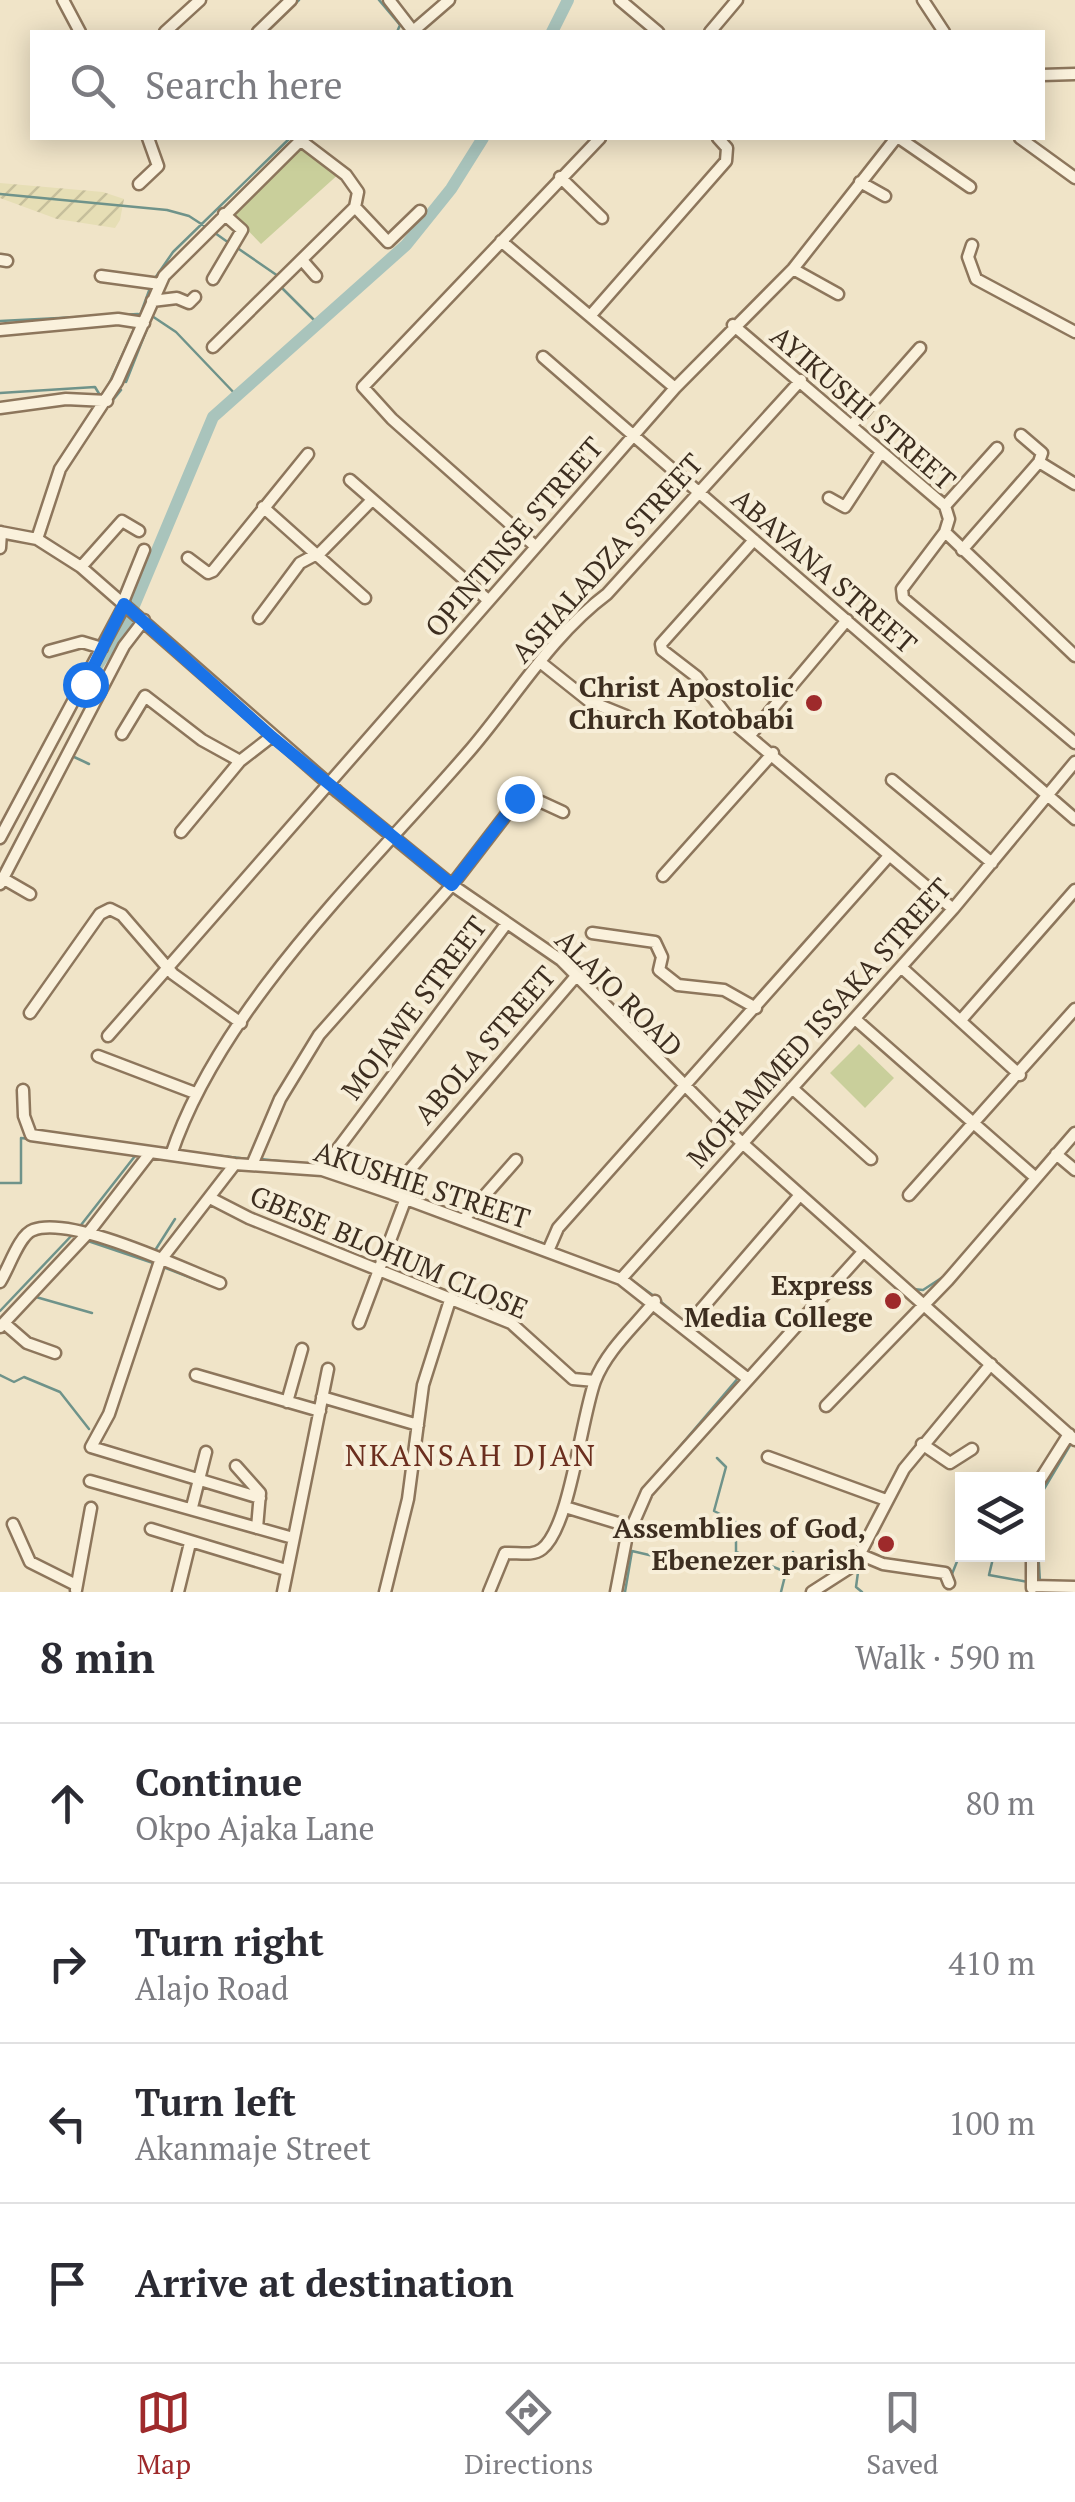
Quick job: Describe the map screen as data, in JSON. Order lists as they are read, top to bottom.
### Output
{
  "streets": {
    "street": [
      "AYIKUSHI STREET",
      "OPINTINSE STREET",
      "ASHALADZA STREET",
      "ABAVANA STREET",
      "ALAJO ROAD",
      "MOJAWE STREET",
      "MOHAMMED ISSAKA STREET",
      "ABOLA STREET",
      "AKUSHIE STREET",
      "GBESE BLOHUM CLOSE"
    ]
  },
  "crossings": [
    ["AYIKUSHI STREET", "OPINTINSE STREET"],
    ["AYIKUSHI STREET", "ASHALADZA STREET"],
    ["OPINTINSE STREET", "ABAVANA STREET"],
    ["OPINTINSE STREET", "ALAJO ROAD"],
    ["ASHALADZA STREET", "ABAVANA STREET"],
    ["ASHALADZA STREET", "ALAJO ROAD"],
    ["ASHALADZA STREET", "AKUSHIE STREET"],
    ["ABAVANA STREET", "MOHAMMED ISSAKA STREET"],
    ["ALAJO ROAD", "MOJAWE STREET"],
    ["ALAJO ROAD", "MOHAMMED ISSAKA STREET"],
    ["ALAJO ROAD", "ABOLA STREET"],
    ["MOJAWE STREET", "AKUSHIE STREET"],
    ["MOHAMMED ISSAKA STREET", "AKUSHIE STREET"],
    ["ABOLA STREET", "AKUSHIE STREET"]
  ],
  "districts": ["NKANSAH DJAN"],
  "places": ["Christ Apostolic Church Kotobabi", "Express Media College", "Assemblies of God, Ebenezer parish"],
  "page": {
    "search": "Search here",
    "heading": ["8 min", "Walk · 590 m"],
    "list": [
      ["Continue", "Okpo Ajaka Lane", "80 m"],
      ["Turn right", "Alajo Road", "410 m"],
      ["Turn left", "Akanmaje Street", "100 m"],
      "Arrive at destination"
    ],
    "nav": ["Map", "Directions", "Saved"]
  }
}
